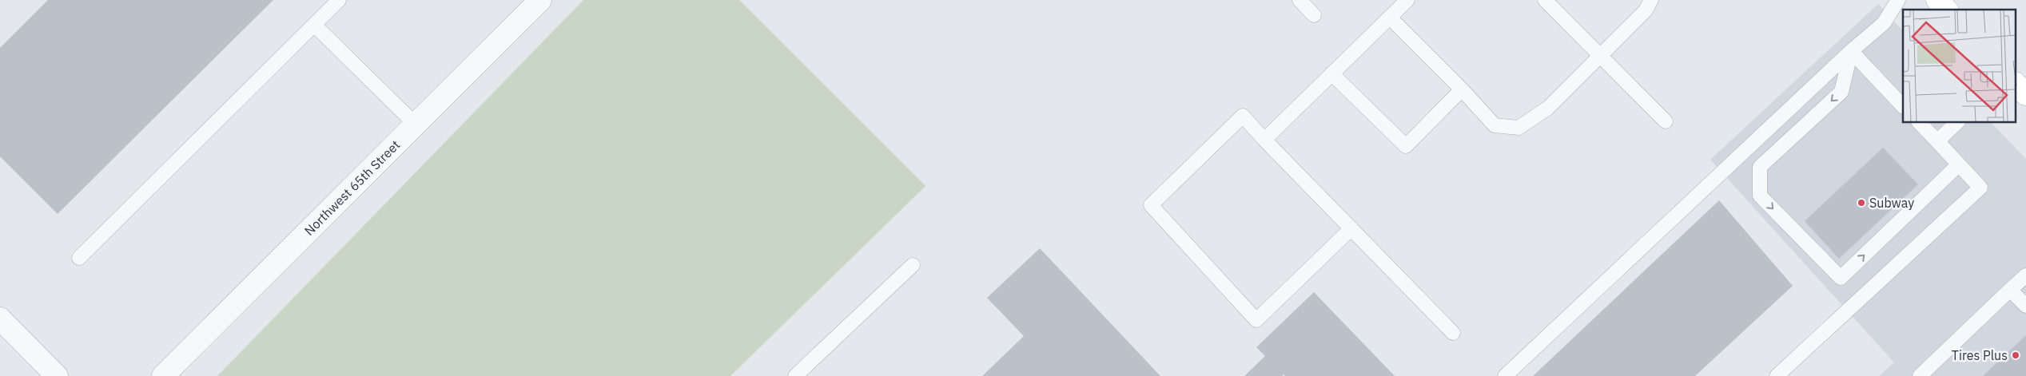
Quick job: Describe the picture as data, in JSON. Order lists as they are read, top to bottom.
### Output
{
  "streets": {
    "street": ["Northwest 65th Street"]
  },
  "places": ["Subway", "Tires Plus"]
}
